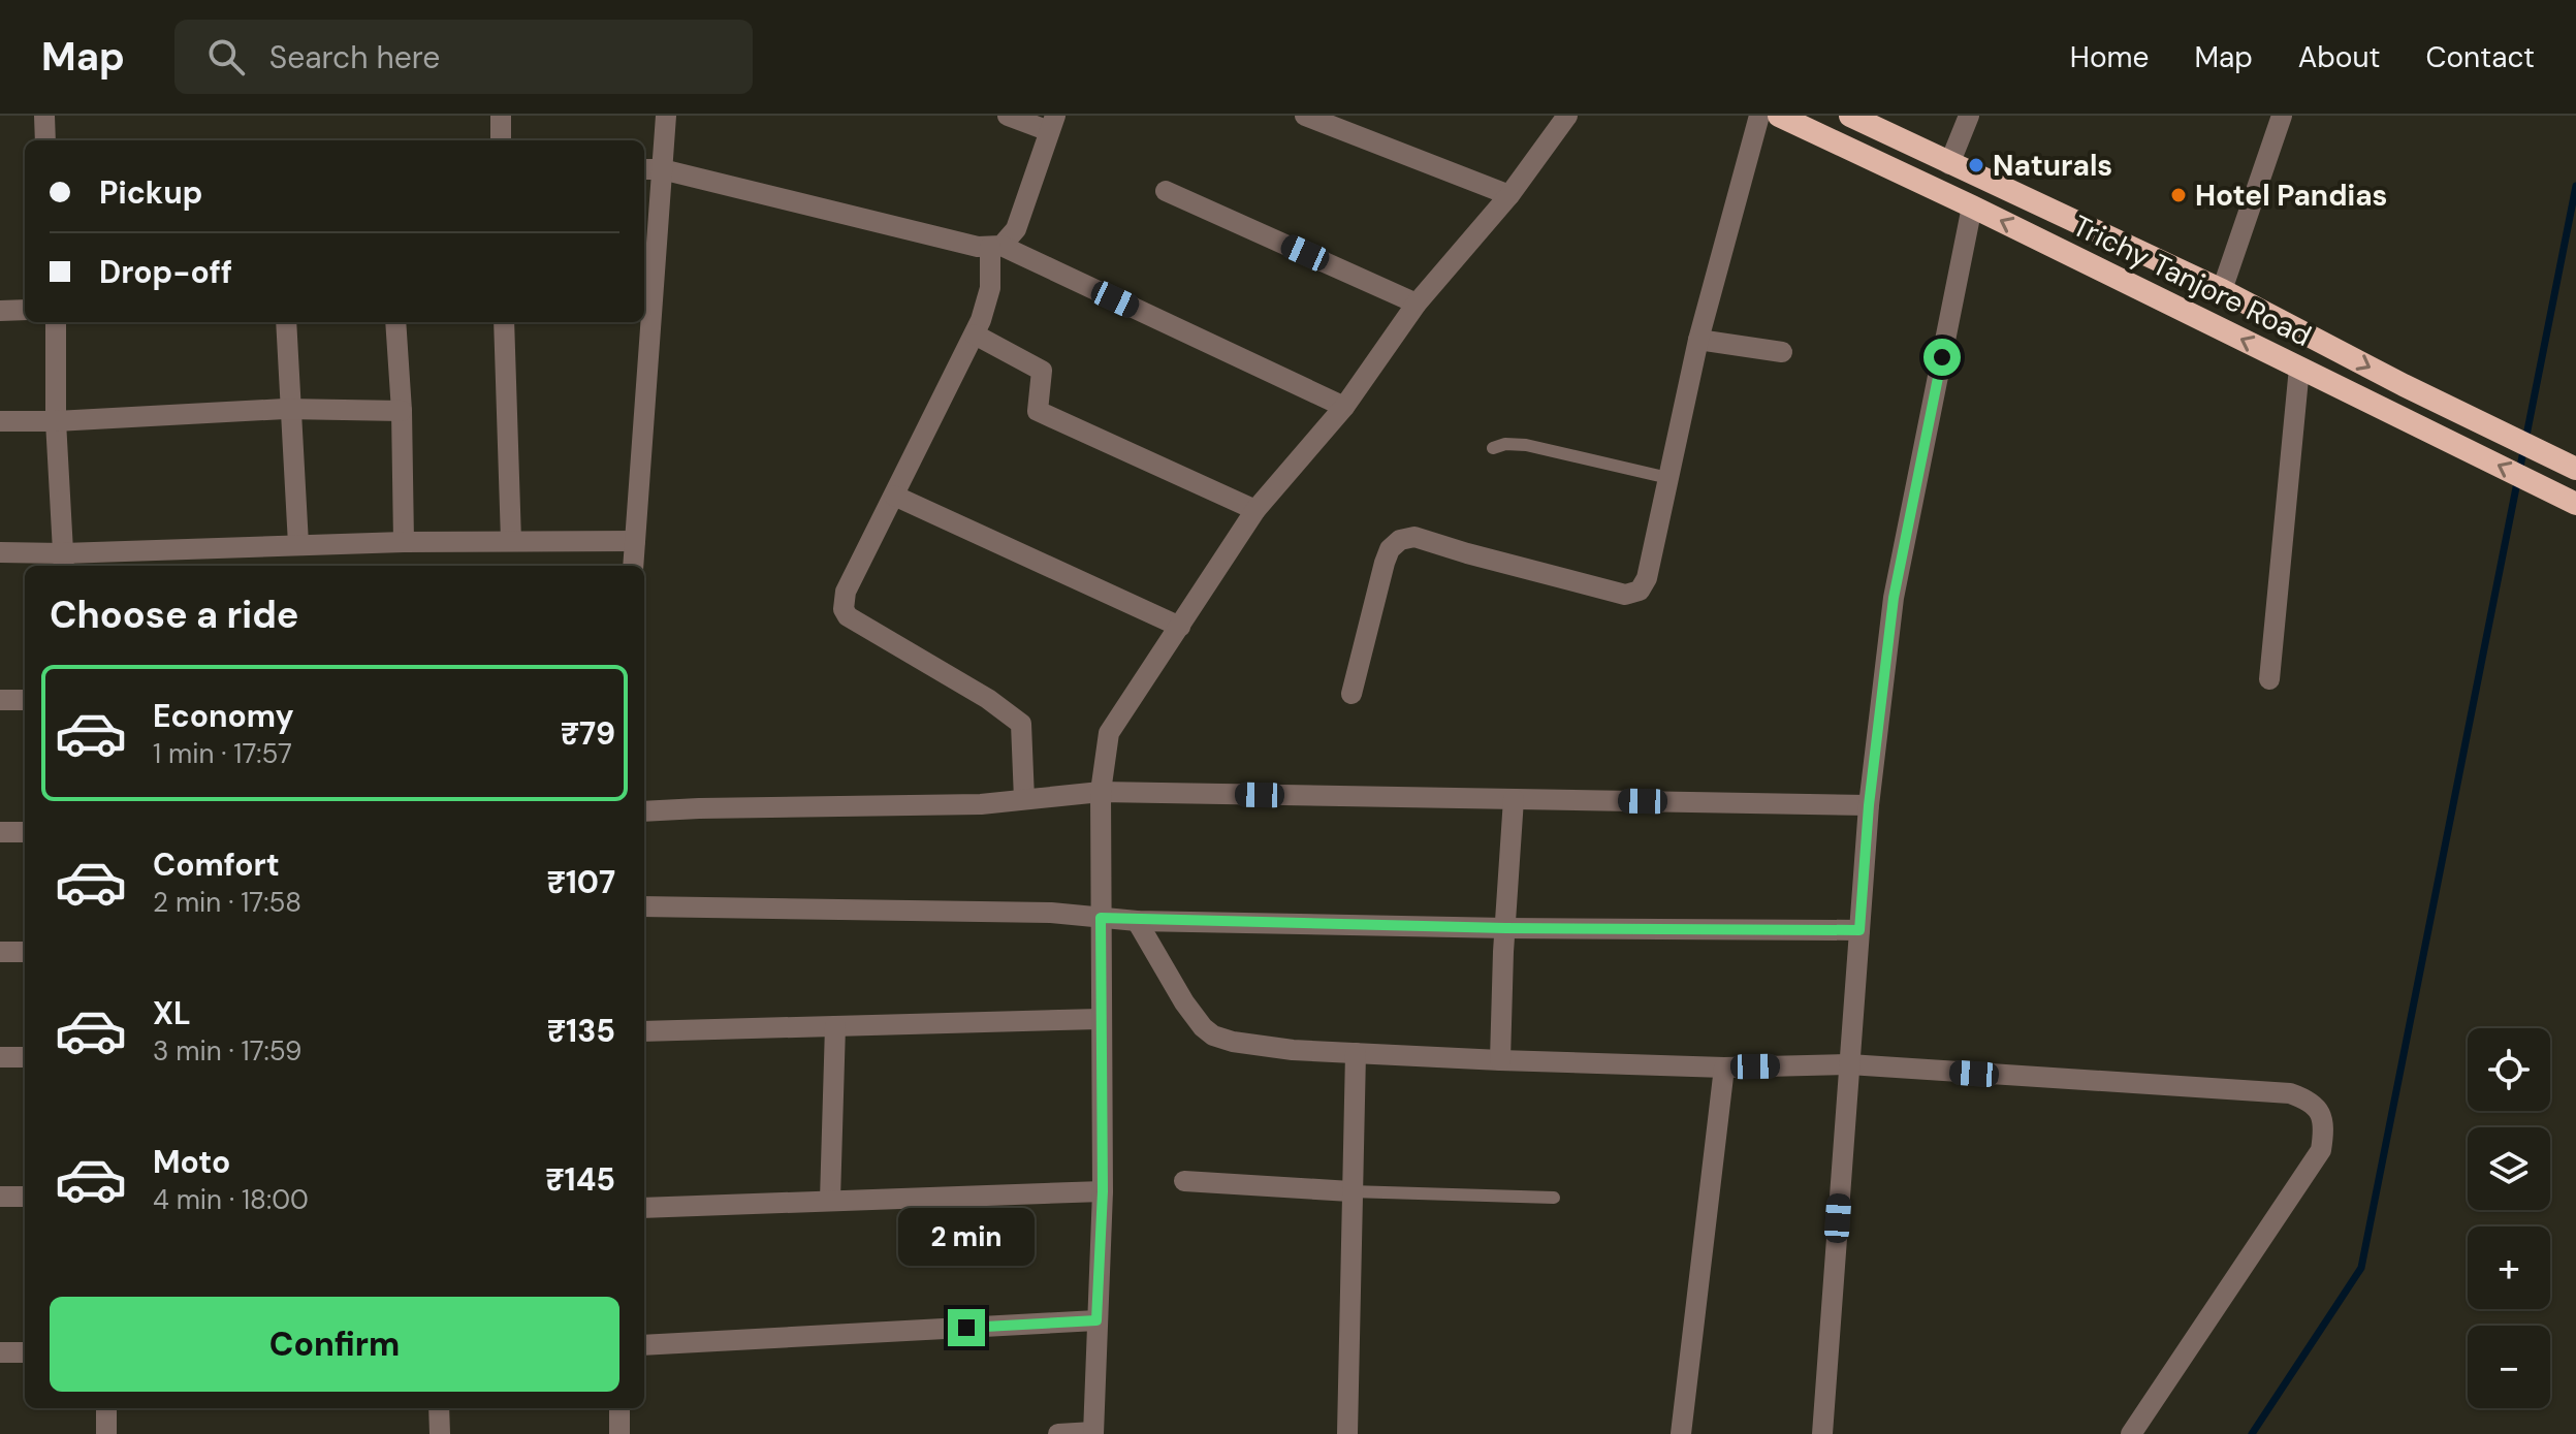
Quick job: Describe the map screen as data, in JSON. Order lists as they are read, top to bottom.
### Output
{
  "streets": {
    "highway": ["Trichy Tanjore Road"]
  },
  "places": ["Naturals", "Hotel Pandias"],
  "page": {
    "header": "Map",
    "search": "Search here",
    "nav": [
      "Home",
      "Map",
      "About",
      "Contact"
    ],
    "banner": ["Pickup", "Drop-off"],
    "heading": "Choose a ride",
    "list": [
      {
        "name": "Economy",
        "note": "1 min · 17:57",
        "value": "₹79"
      },
      {
        "name": "Comfort",
        "note": "2 min · 17:58",
        "value": "₹107"
      },
      {
        "name": "XL",
        "note": "3 min · 17:59",
        "value": "₹135"
      },
      {
        "name": "Moto",
        "note": "4 min · 18:00",
        "value": "₹145"
      }
    ],
    "map_buttons": ["+", "−"],
    "bubble": "2 min",
    "buttons": "Confirm"
  }
}
